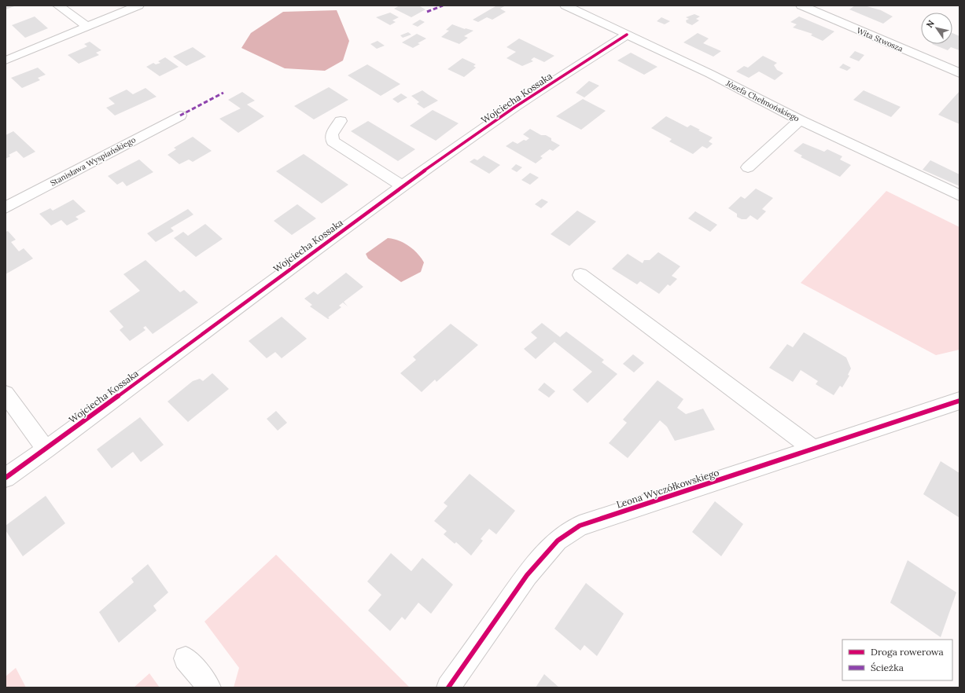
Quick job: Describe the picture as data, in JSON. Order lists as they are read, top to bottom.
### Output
{
  "streets": {
    "street": [
      "Wita Stwosza",
      "Wojciecha Kossaka",
      "Józefa Chełmońskiego",
      "Stanisława Wyspiańskiego",
      "Leona Wyczółkowskiego"
    ]
  },
  "crossings": [
    ["Wojciecha Kossaka", "Józefa Chełmońskiego"]
  ],
  "legend": ["Droga rowerowa", "Ścieżka"],
  "north": "top left"
}
